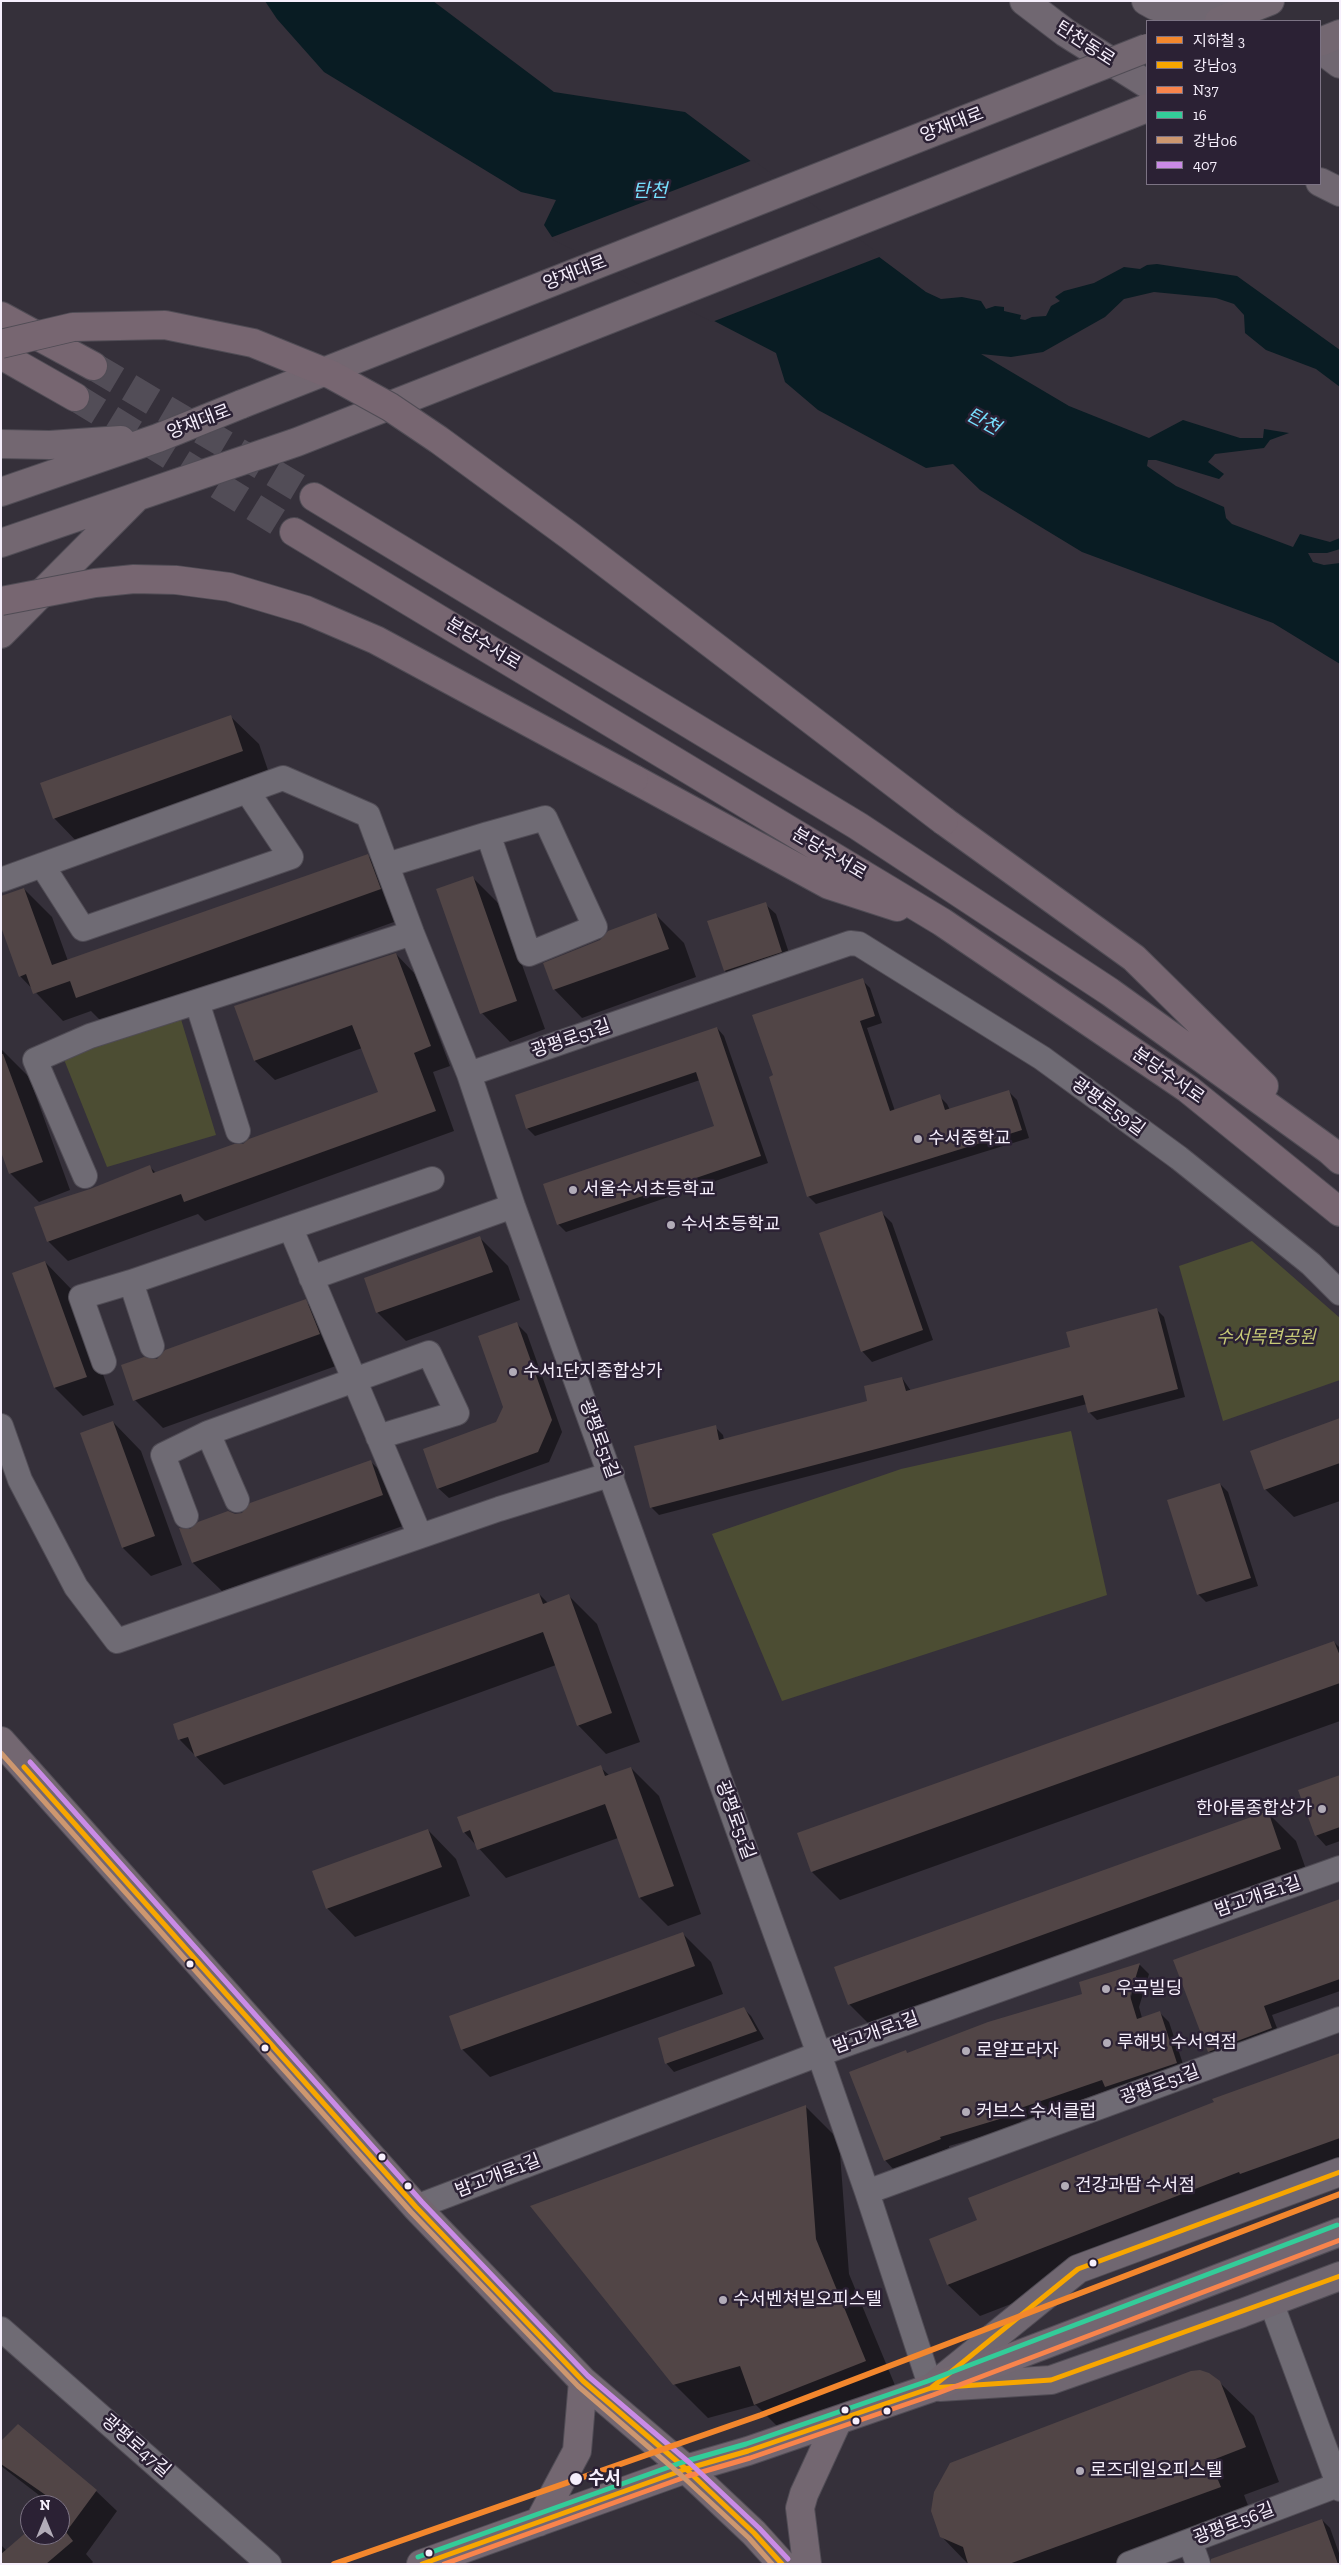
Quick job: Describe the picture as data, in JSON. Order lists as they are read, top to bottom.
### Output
{
  "streets": {
    "highway": ["분당수서로"],
    "main road": ["탄천동로", "양재대로"],
    "street": [
      "광평로51길",
      "광평로59길",
      "밤고개로1길",
      "광평로47길",
      "광평로56길"
    ]
  },
  "crossings": [
    ["광평로51길", "광평로59길"],
    ["광평로51길", "밤고개로1길"]
  ],
  "water": ["탄천"],
  "parks": ["수서목련공원"],
  "places": [
    "수서중학교",
    "서울수서초등학교",
    "수서초등학교",
    "수서1단지종합상가",
    "한아름종합상가",
    "우곡빌딩",
    "루해빗 수서역점",
    "로얄프라자",
    "커브스 수서클럽",
    "건강과땀 수서점",
    "수서벤쳐빌오피스텔",
    "로즈데일오피스텔",
    "수서"
  ],
  "lines": [
    "transit line 강남06",
    "transit line 407",
    "transit line 강남03",
    "metro line 3",
    "transit line 16",
    "transit line N37"
  ],
  "legend": [
    "지하철 3",
    "강남03",
    "N37",
    "16",
    "강남06",
    "407"
  ],
  "north": "top"
}
